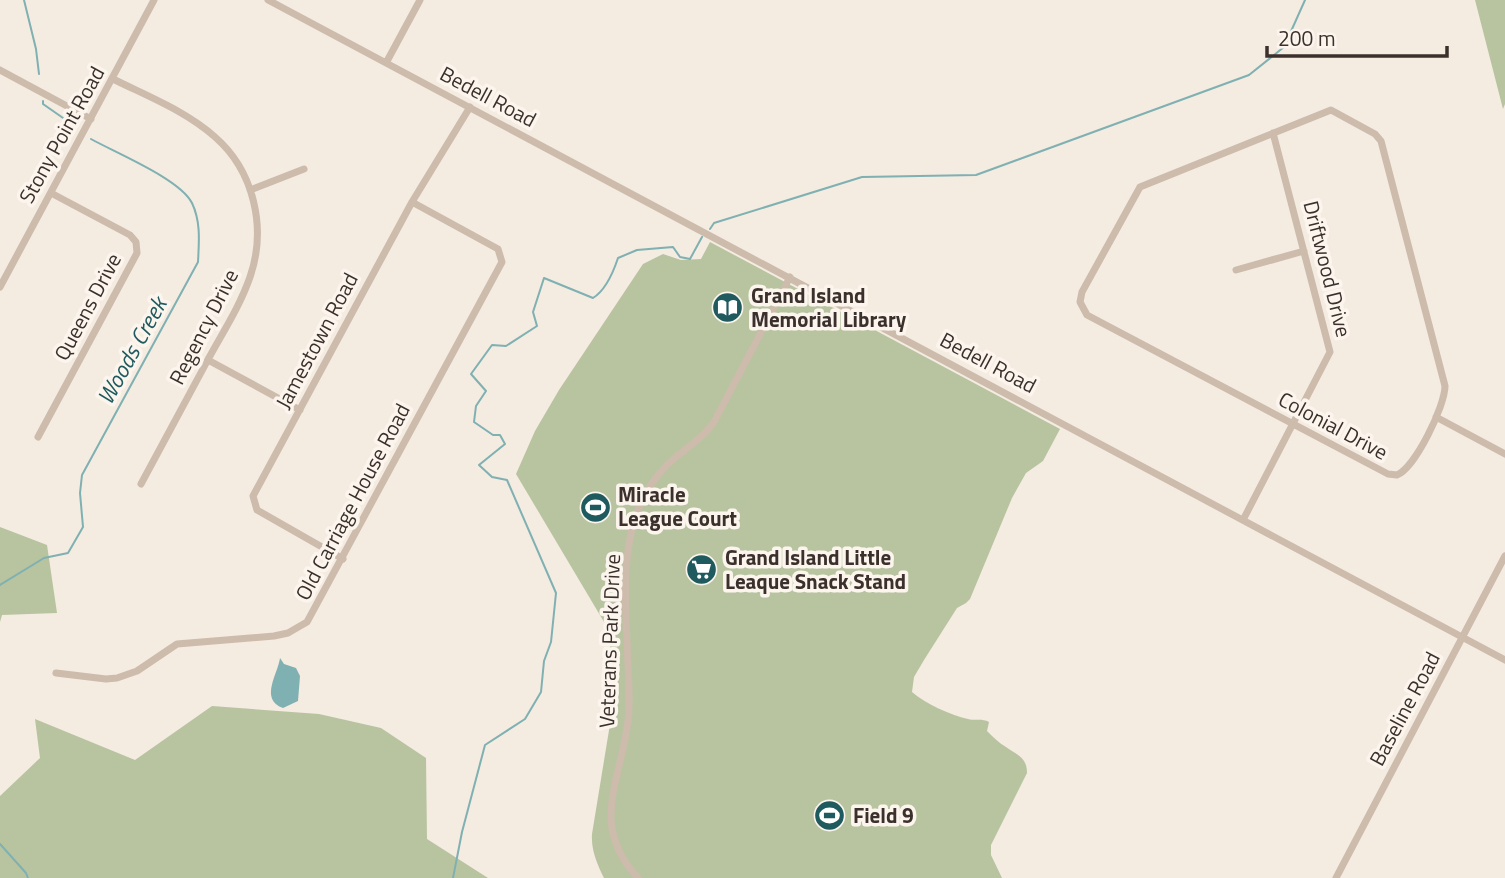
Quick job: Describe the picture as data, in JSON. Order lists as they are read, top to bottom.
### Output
{
  "streets": {
    "street": [
      "Bedell Road",
      "Stony Point Road",
      "Driftwood Drive",
      "Queens Drive",
      "Regency Drive",
      "Jamestown Road",
      "Colonial Drive",
      "Old Carriage House Road",
      "Veterans Park Drive",
      "Baseline Road"
    ]
  },
  "crossings": [
    ["Bedell Road", "Driftwood Drive"],
    ["Bedell Road", "Jamestown Road"],
    ["Bedell Road", "Veterans Park Drive"],
    ["Bedell Road", "Baseline Road"],
    ["Stony Point Road", "Queens Drive"],
    ["Stony Point Road", "Regency Drive"],
    ["Driftwood Drive", "Colonial Drive"],
    ["Jamestown Road", "Old Carriage House Road"]
  ],
  "water": ["Woods Creek"],
  "places": {
    "library": ["Grand Island Memorial Library"],
    "sports": ["Miracle League Court", "Field 9"],
    "supermarket": ["Grand Island Little Leaque Snack Stand"]
  },
  "scale_bar": "200 m"
}
